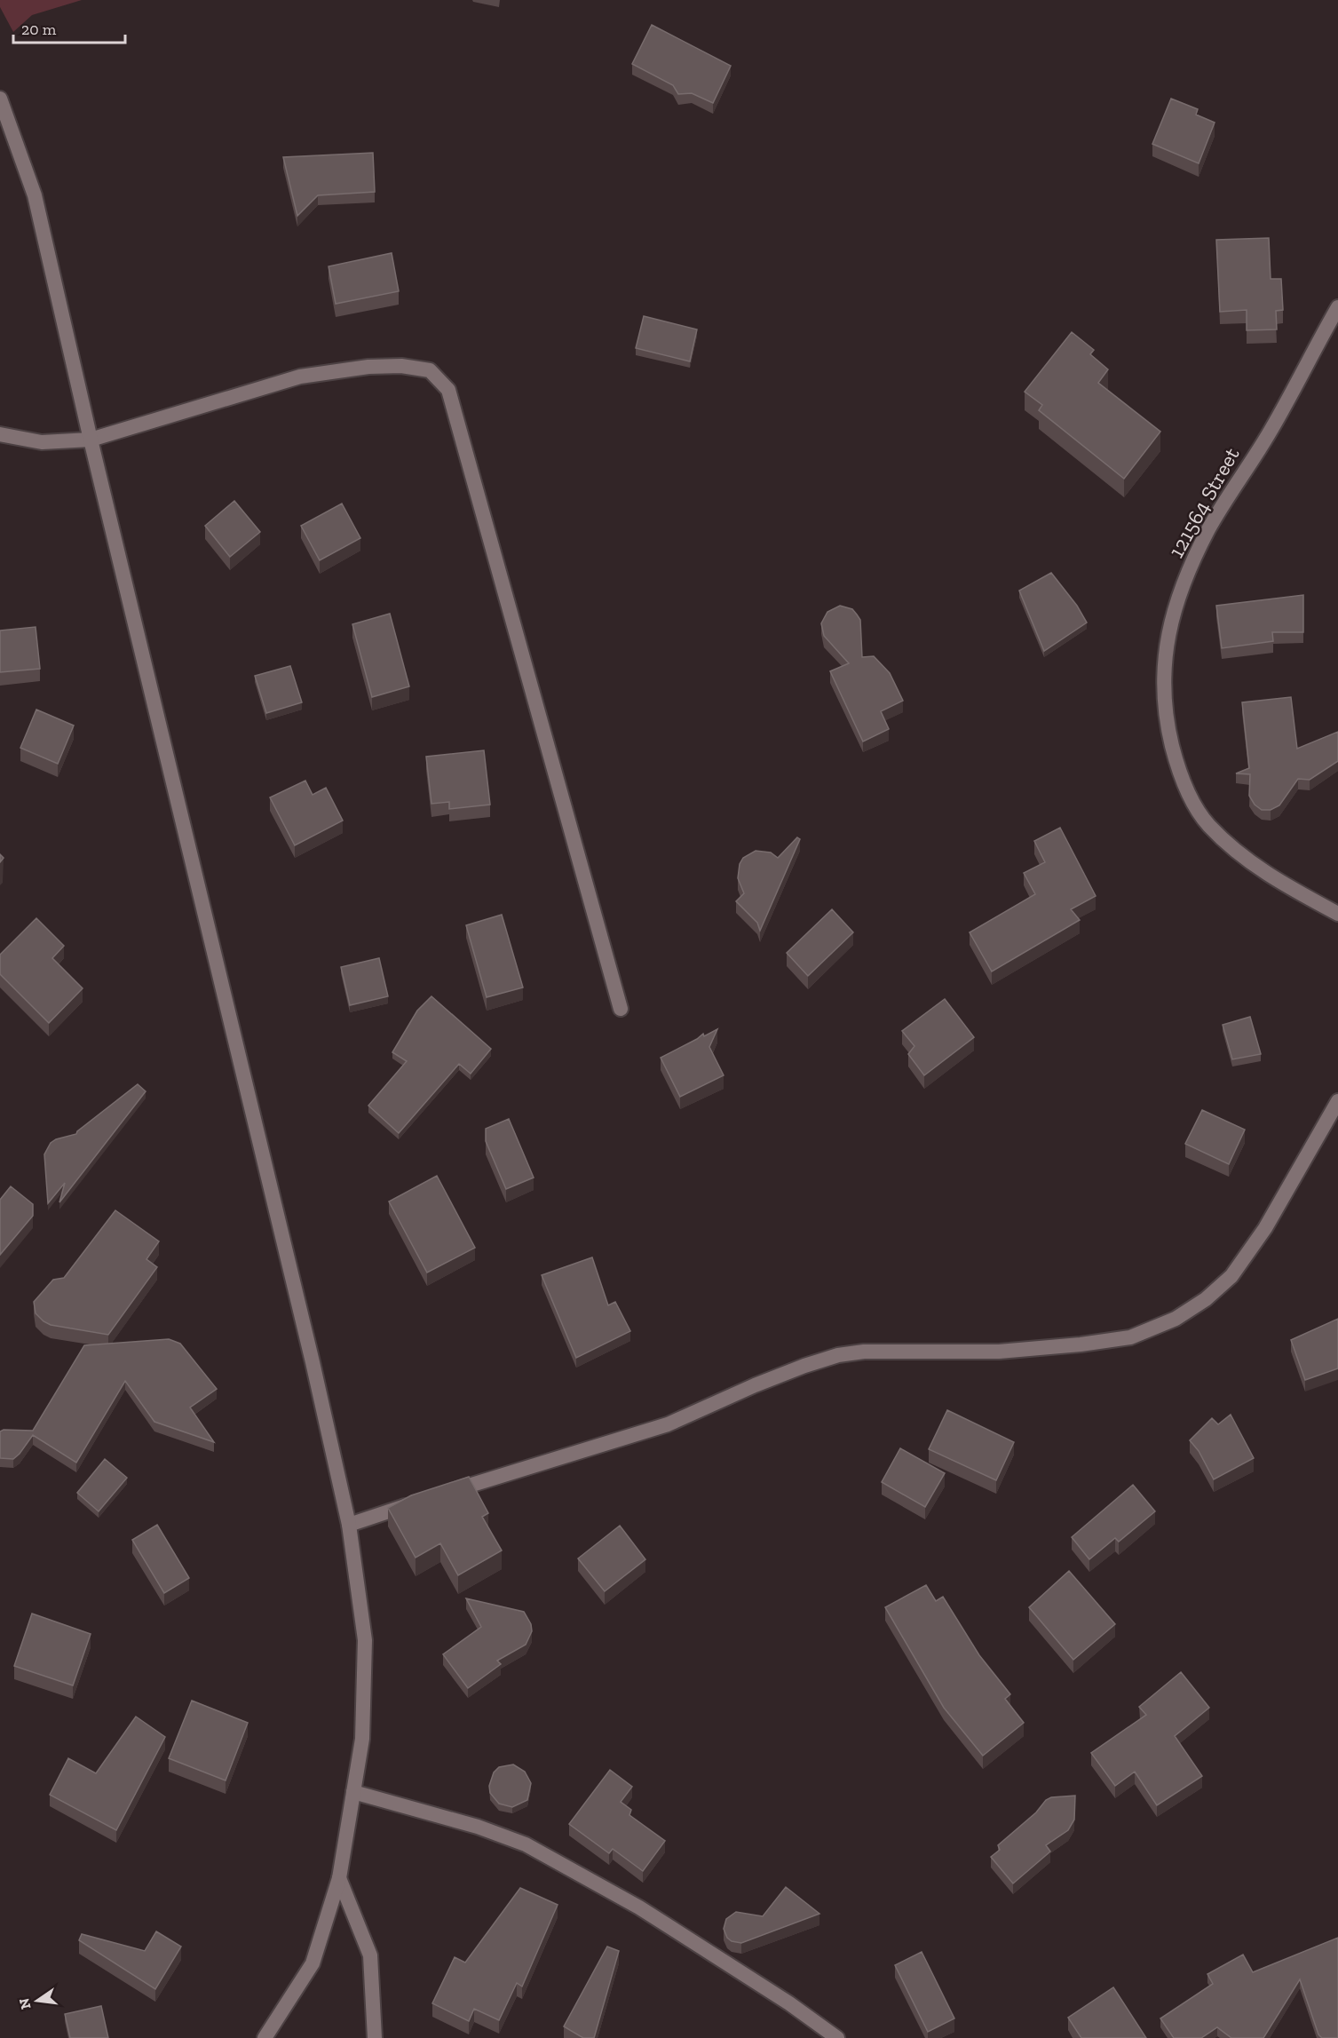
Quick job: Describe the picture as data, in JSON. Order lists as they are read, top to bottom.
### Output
{
  "streets": {
    "street": ["121564 Street"]
  },
  "scale_bar": "20 m",
  "north": "left"
}
